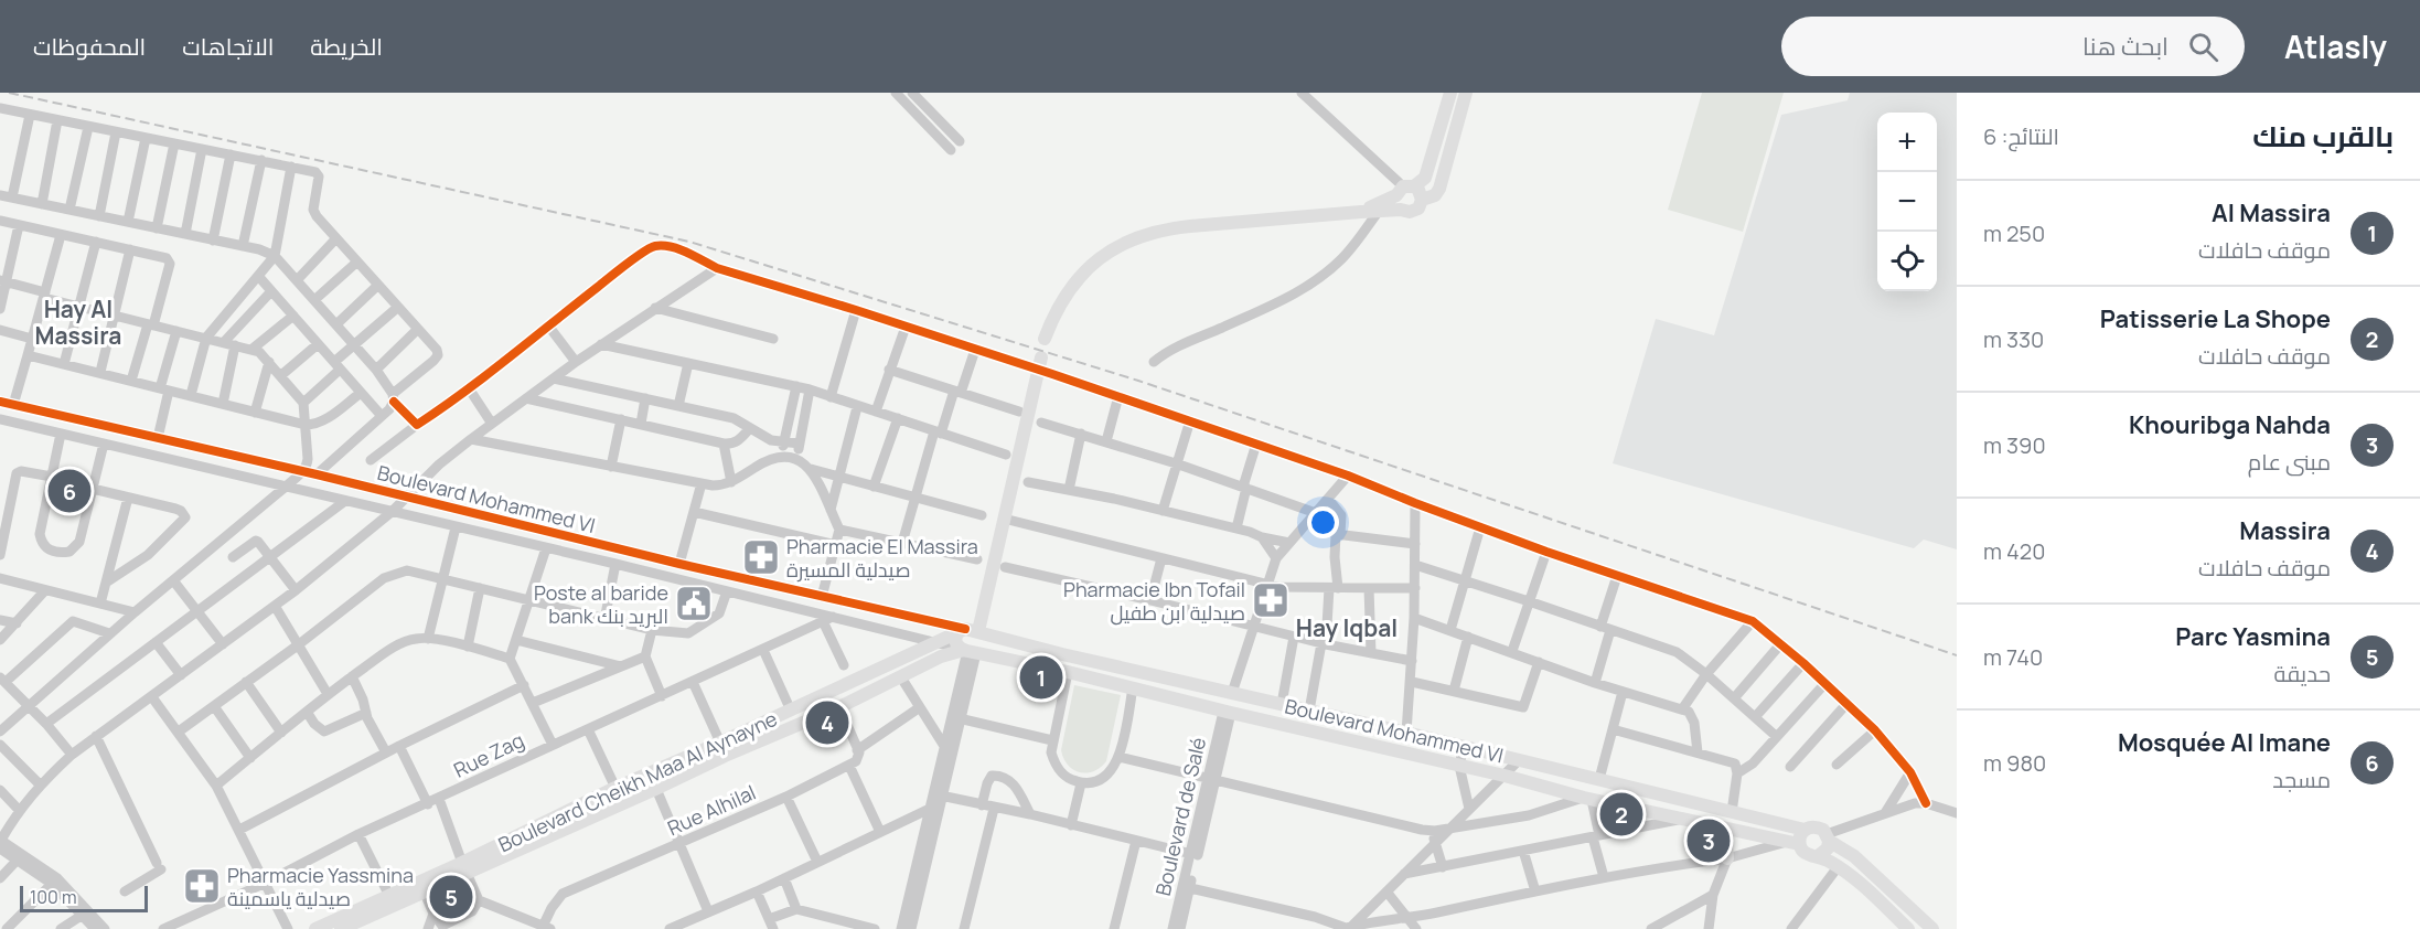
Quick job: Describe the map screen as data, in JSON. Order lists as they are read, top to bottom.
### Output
{
  "streets": {
    "main road": ["Boulevard Mohammed VI", "Boulevard Cheikh Maa Al Aynayne"],
    "street": ["Rue Zag", "Rue Alhilal", "Boulevard de Salé"]
  },
  "crossings": [
    ["Boulevard Mohammed VI", "Rue Zag"],
    ["Boulevard Mohammed VI", "Boulevard Cheikh Maa Al Aynayne"],
    ["Boulevard Mohammed VI", "Boulevard de Salé"]
  ],
  "districts": ["Hay Al Massira", "Hay Iqbal"],
  "places": {
    "pharmacy": ["Pharmacie El Massira صيدلية المسيرة", "Pharmacie Ibn Tofail صيدلية ابن طفيل", "Pharmacie Yassmina صيدلية ياسمينة"],
    "public building": ["Poste al baride bank البريد بنك"]
  },
  "scale_bar": "100 m",
  "page": {
    "header": "Atlasly",
    "search": "ابحث هنا",
    "nav": ["الخريطة", "الاتجاهات", "المحفوظات"],
    "heading": ["بالقرب منك", "النتائج: 6"],
    "map_buttons": ["+", "−"],
    "list": [
      {
        "mark": "1",
        "name": "Al Massira",
        "note": "موقف حافلات",
        "value": "250 m"
      },
      {
        "mark": "2",
        "name": "Patisserie La Shope",
        "note": "موقف حافلات",
        "value": "330 m"
      },
      {
        "mark": "3",
        "name": "Khouribga Nahda",
        "note": "مبنى عام",
        "value": "390 m"
      },
      {
        "mark": "4",
        "name": "Massira",
        "note": "موقف حافلات",
        "value": "420 m"
      },
      {
        "mark": "5",
        "name": "Parc Yasmina",
        "note": "حديقة",
        "value": "740 m"
      },
      {
        "mark": "6",
        "name": "Mosquée Al Imane",
        "note": "مسجد",
        "value": "980 m"
      }
    ],
    "pins": [
      "6",
      "1",
      "4",
      "2",
      "3",
      "5"
    ],
    "scale": "100 m"
  }
}
